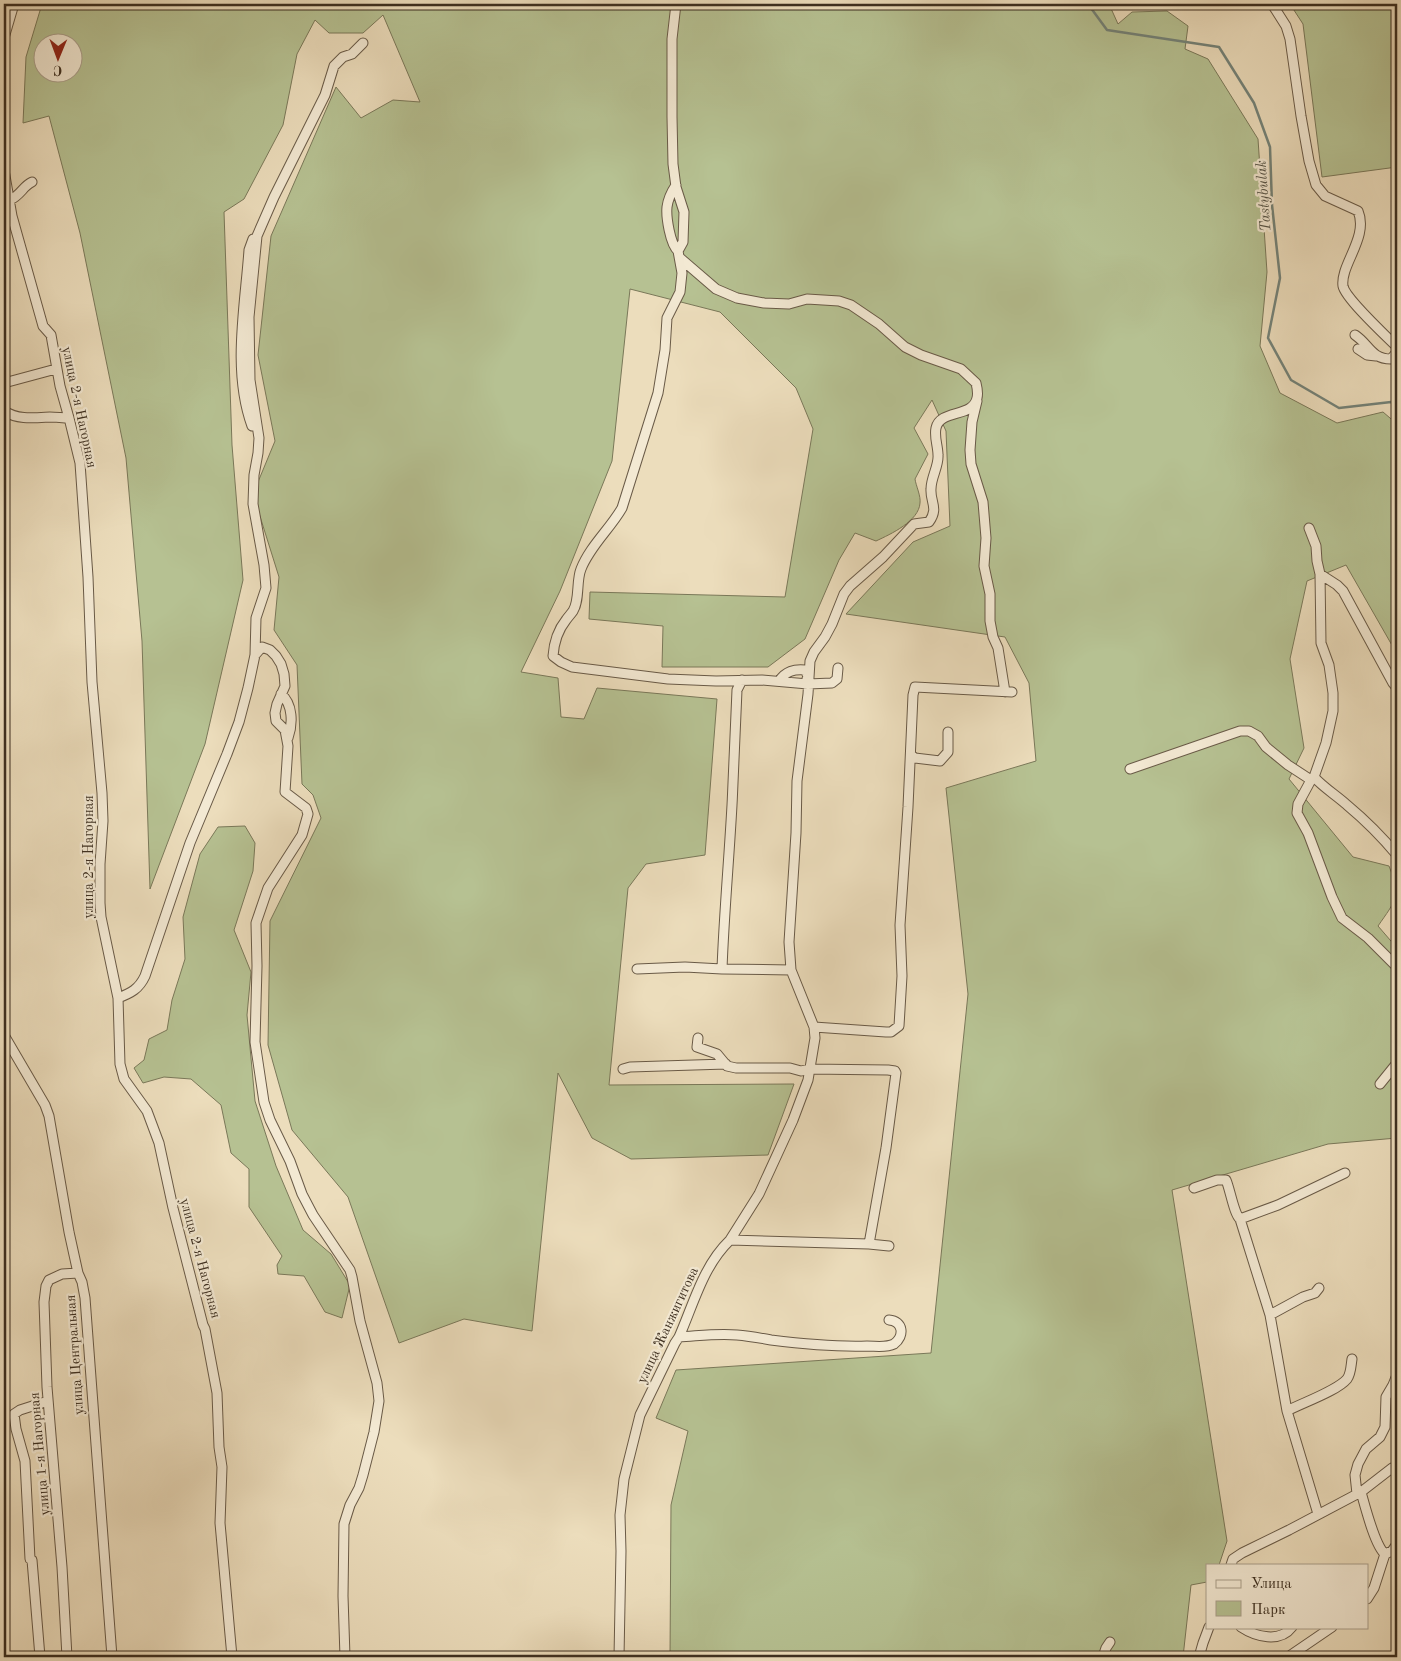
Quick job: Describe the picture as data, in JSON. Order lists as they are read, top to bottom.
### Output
{
  "streets": {
    "street": [
      "улица 2-я Нагорная",
      "улица Жанжигитова",
      "улица Центральная",
      "улица 1-я Нагорная"
    ]
  },
  "crossings": [
    ["улица Центральная", "улица 1-я Нагорная"]
  ],
  "water": ["Tastybulak"],
  "legend": ["Улица", "Парк"],
  "north": "bottom"
}
